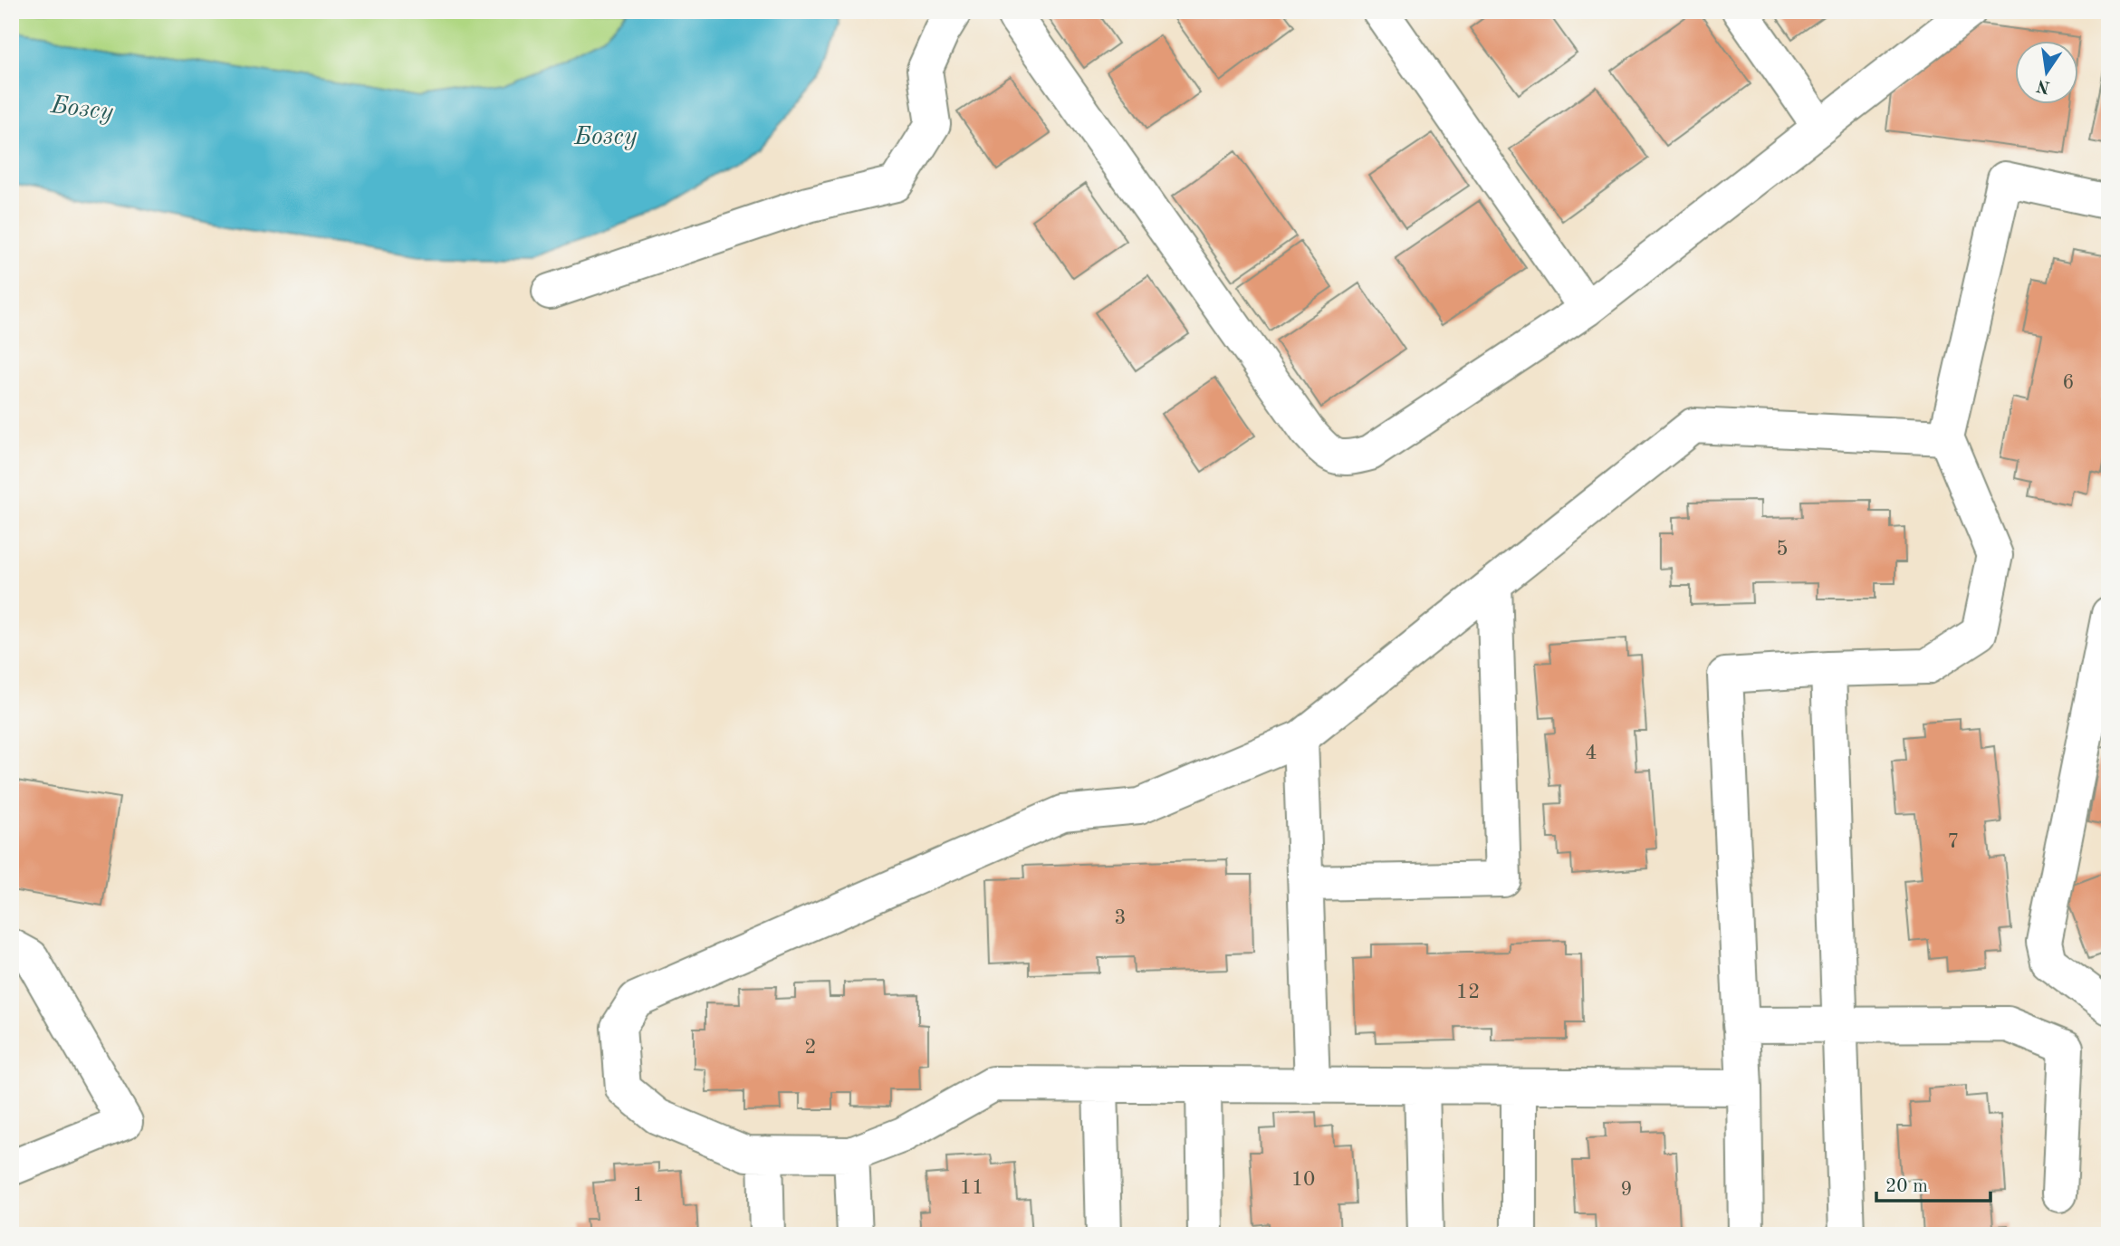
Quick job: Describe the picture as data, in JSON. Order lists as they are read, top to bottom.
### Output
{
  "water": ["Бозсу"],
  "house_numbers": [
    "6",
    "5",
    "4",
    "7",
    "3",
    "12",
    "2",
    "10",
    "11",
    "9",
    "1"
  ],
  "scale_bar": "20 m",
  "north": "bottom"
}
